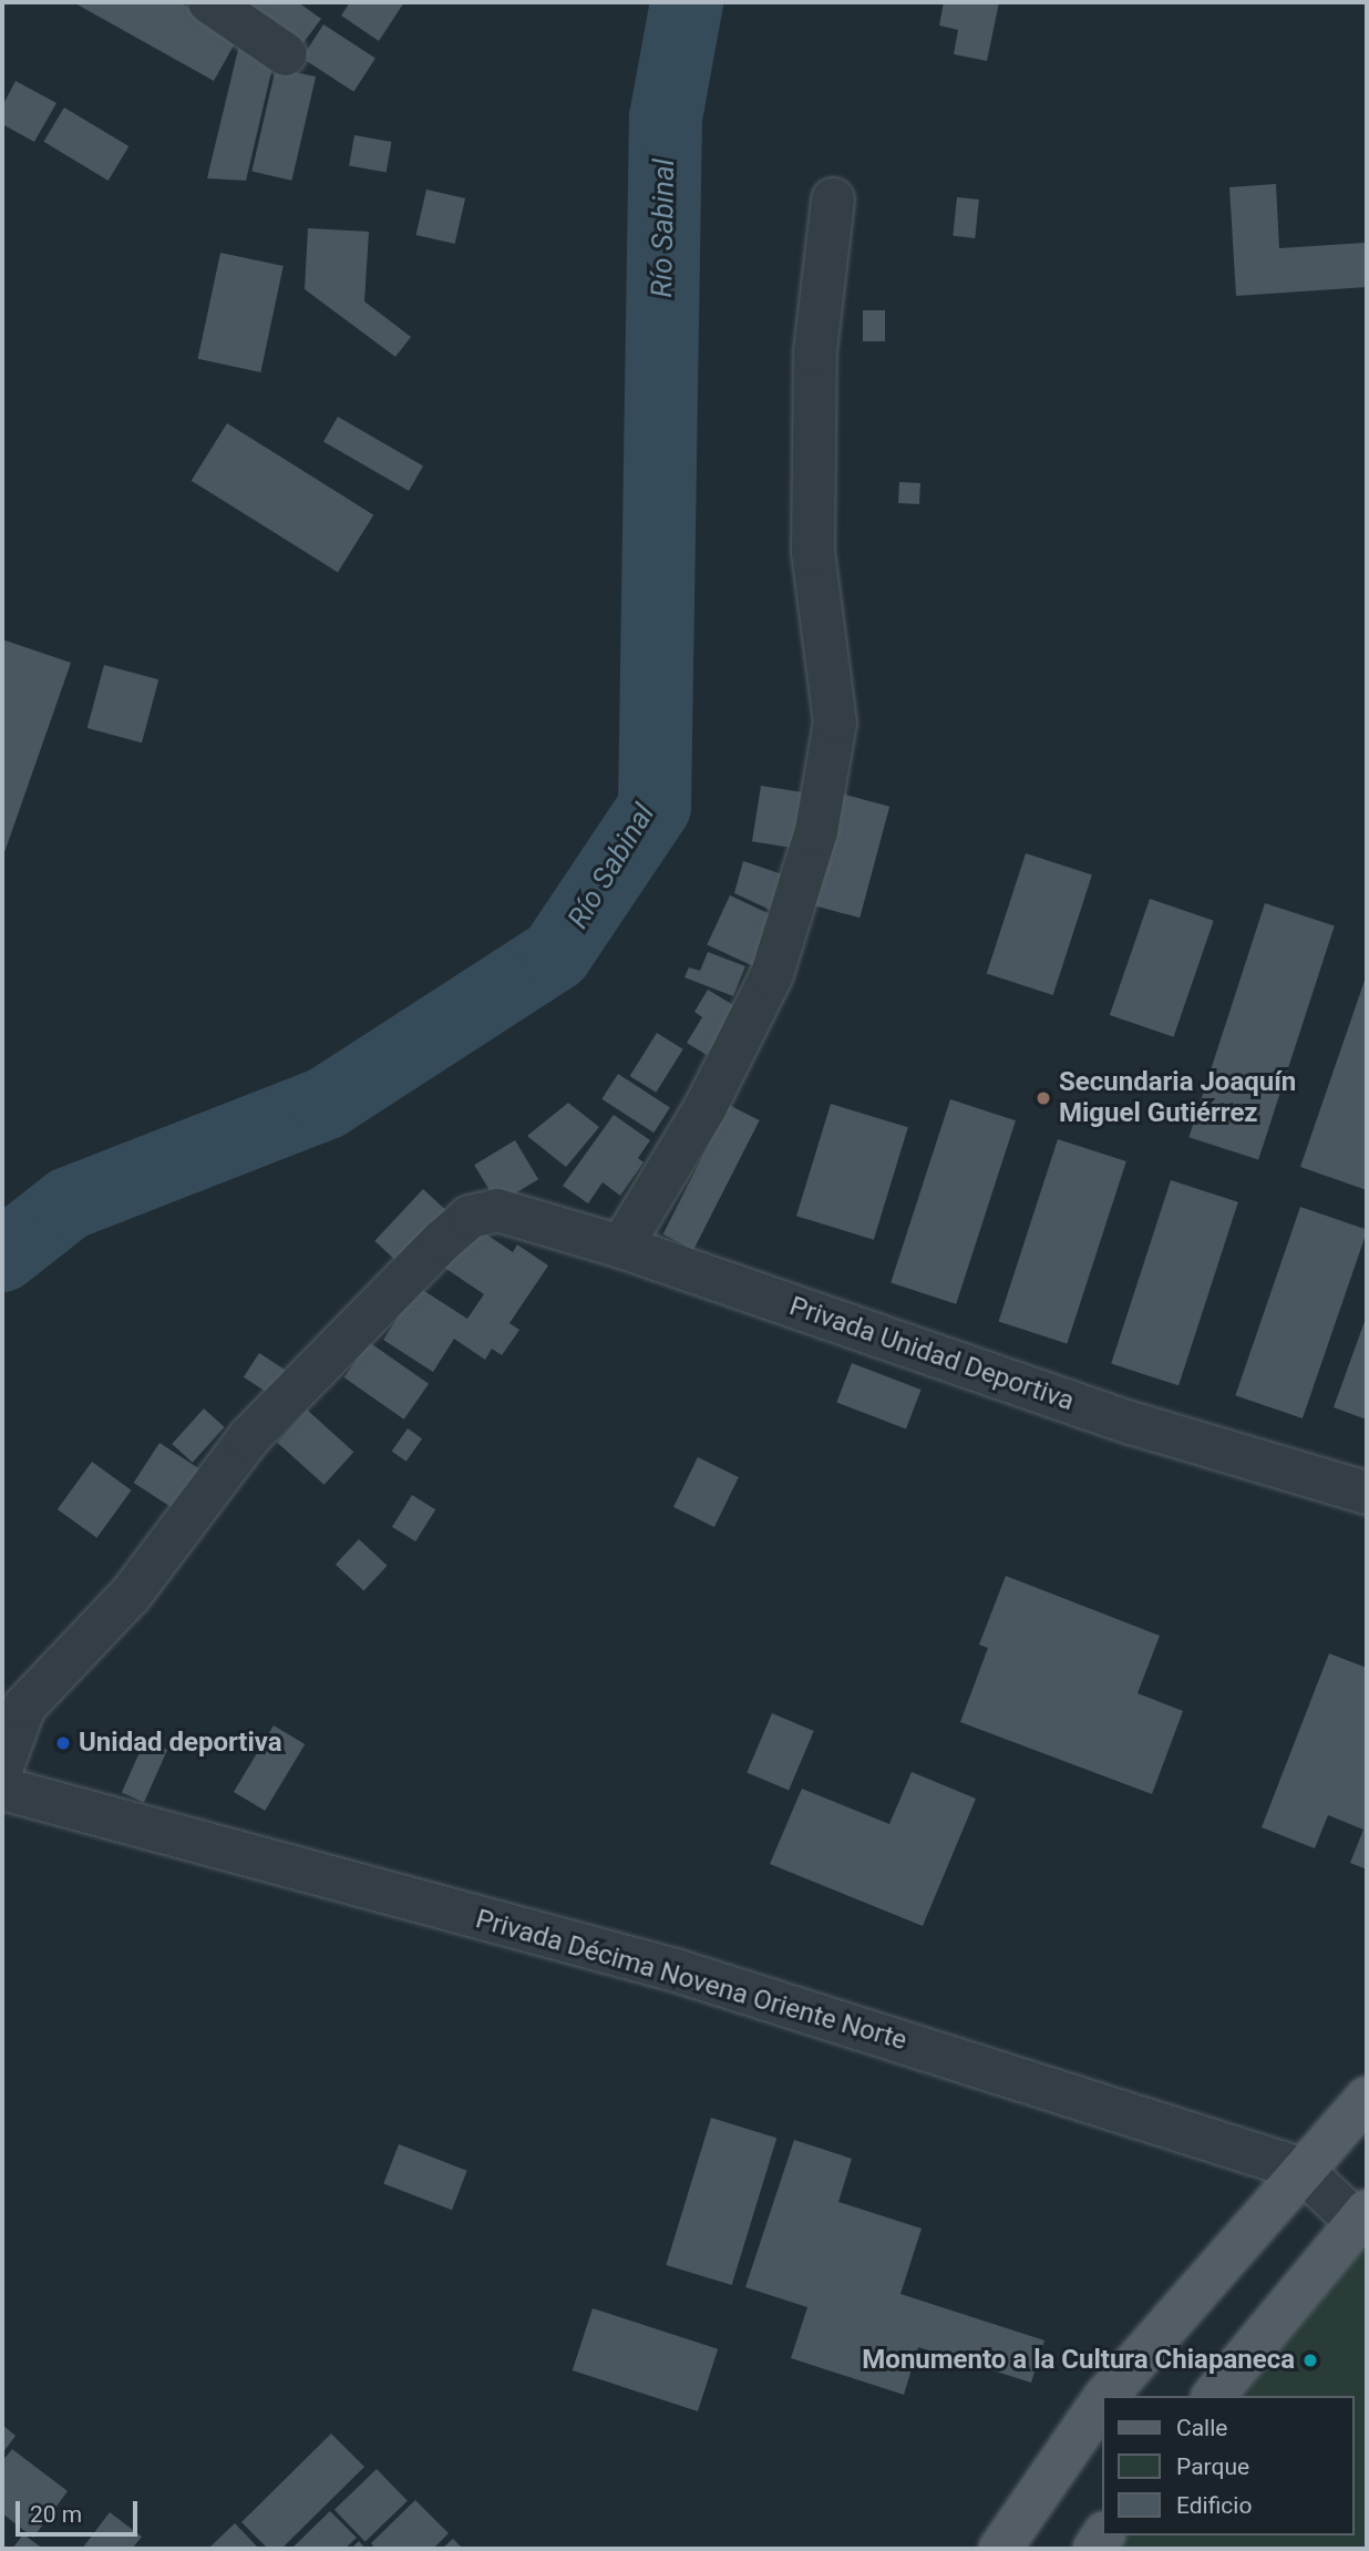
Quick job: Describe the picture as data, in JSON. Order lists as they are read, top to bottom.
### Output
{
  "streets": {
    "street": ["Privada Unidad Deportiva", "Privada Décima Novena Oriente Norte"]
  },
  "water": ["Río Sabinal"],
  "places": ["Secundaria Joaquín Miguel Gutiérrez", "Unidad deportiva", "Monumento a la Cultura Chiapaneca"],
  "legend": ["Calle", "Parque", "Edificio"],
  "scale_bar": "20 m"
}
